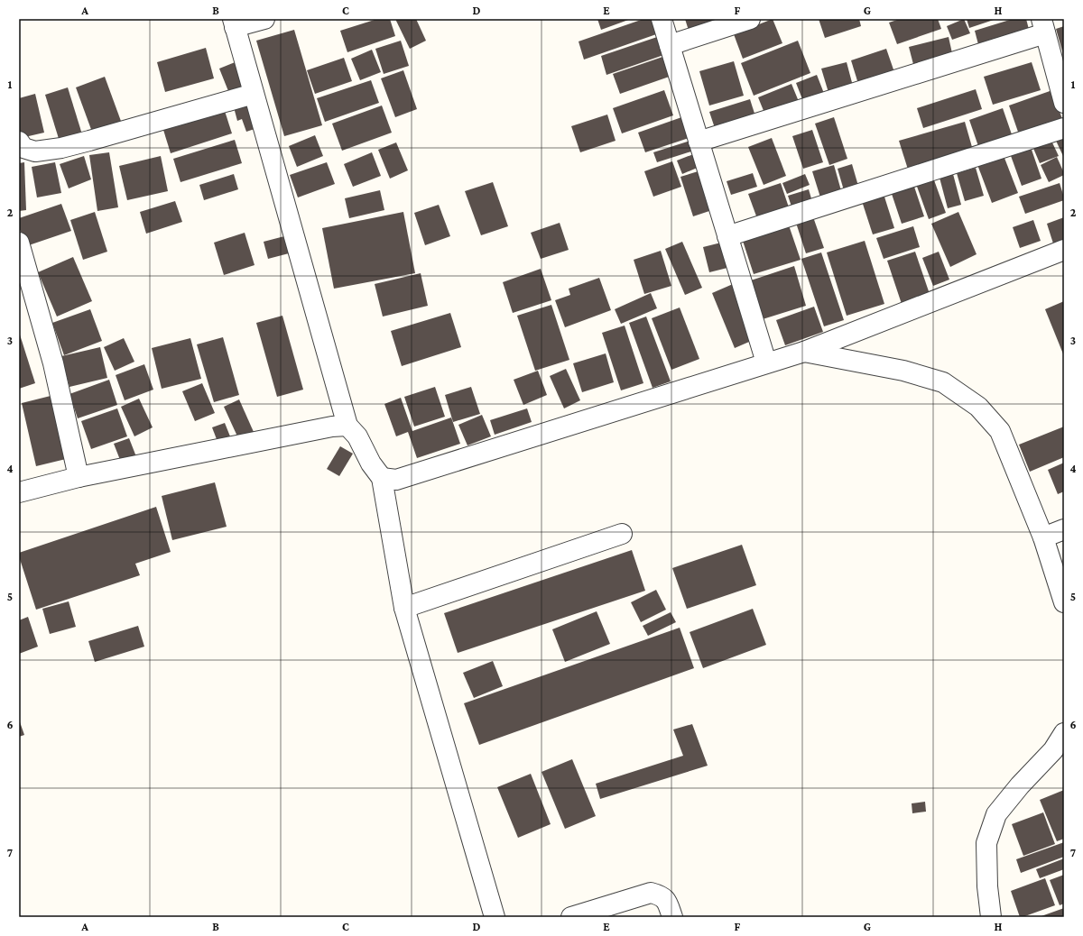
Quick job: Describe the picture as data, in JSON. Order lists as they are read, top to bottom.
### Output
{
  "grid": {
    "columns": [
      "A",
      "B",
      "C",
      "D",
      "E",
      "F",
      "G",
      "H"
    ],
    "rows": [
      "1",
      "2",
      "3",
      "4",
      "5",
      "6",
      "7"
    ]
  }
}
